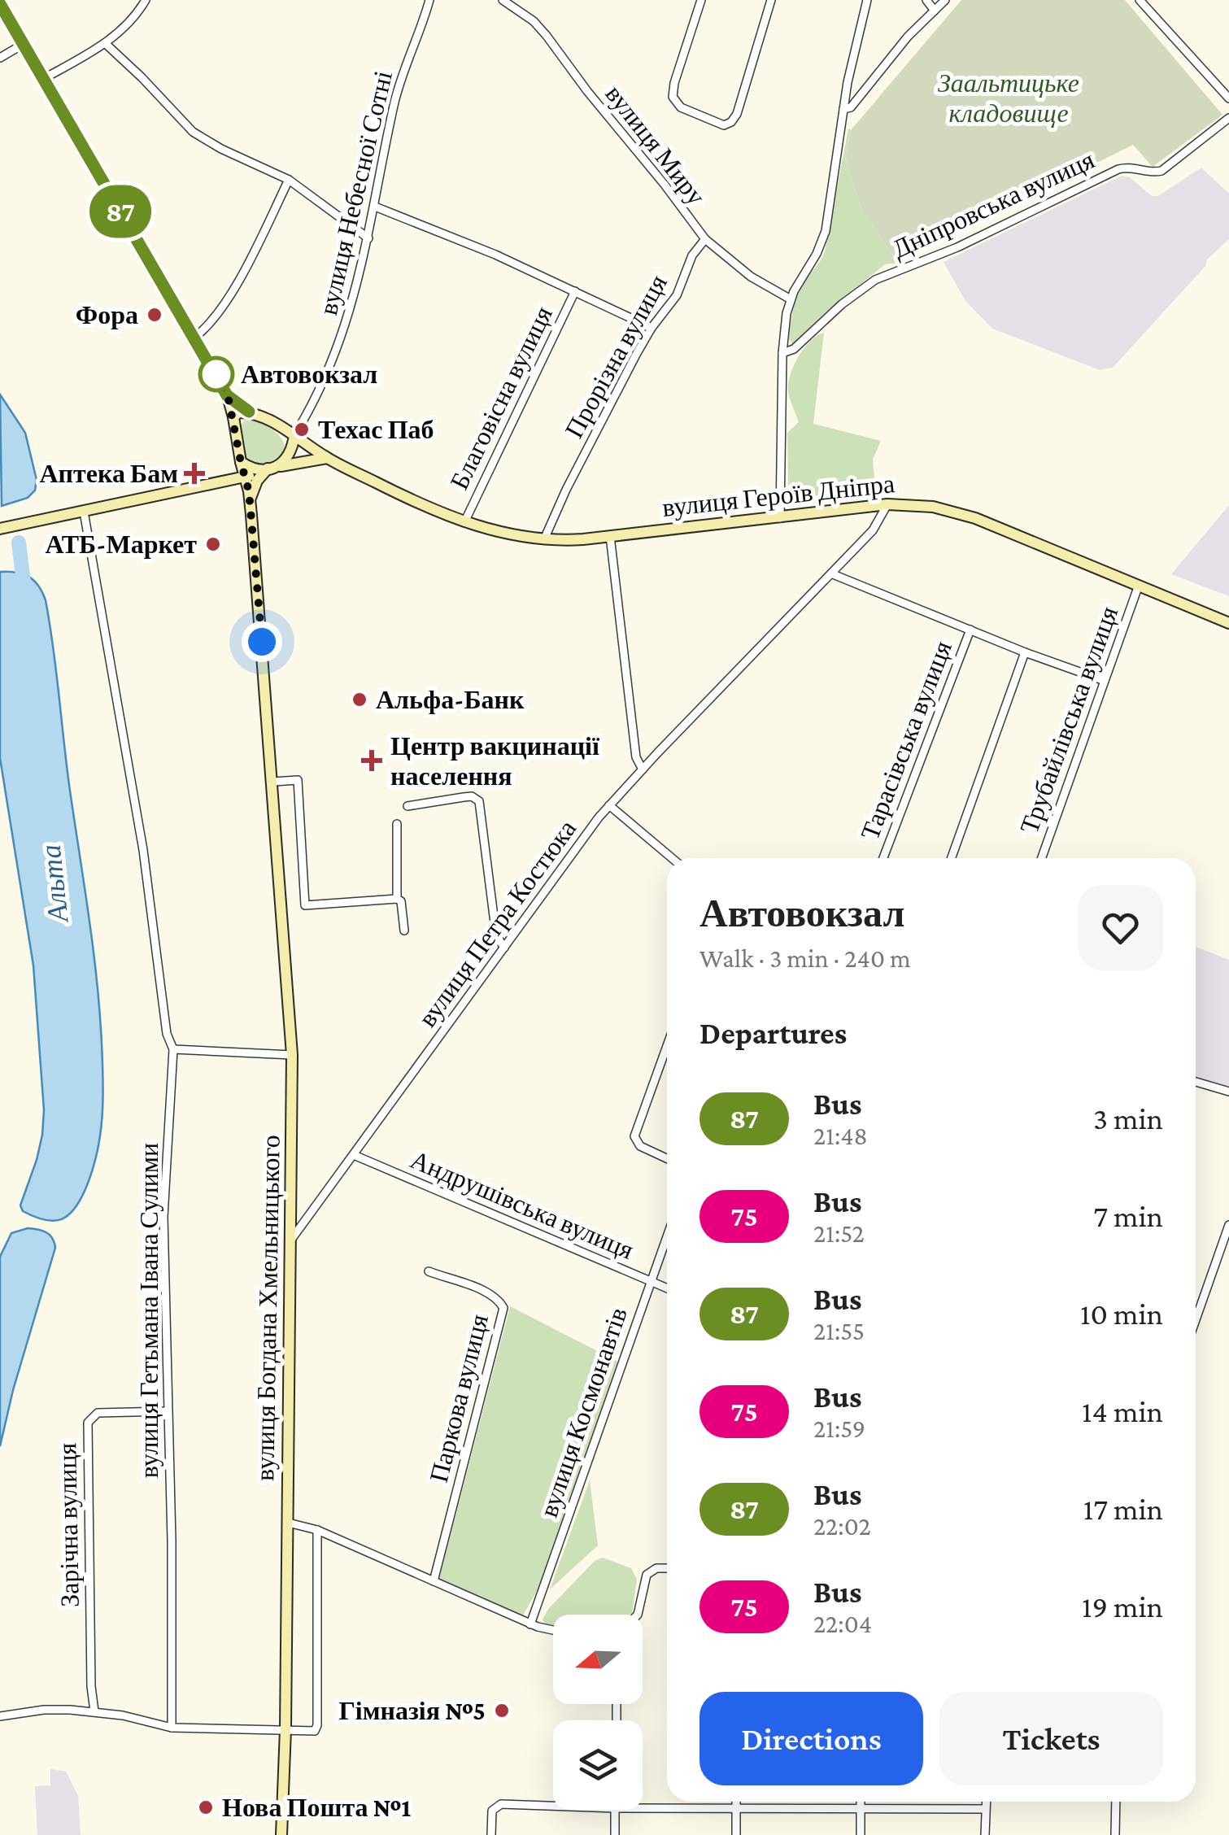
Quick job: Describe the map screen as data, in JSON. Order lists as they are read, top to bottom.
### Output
{
  "streets": {
    "main road": ["вулиця Героїв Дніпра", "вулиця Богдана Хмельницького"],
    "street": [
      "вулиця Миру",
      "вулиця Небесної Сотні",
      "Дніпровська вулиця",
      "Прорізна вулиця",
      "Благовісна вулиця",
      "Трубайлівська вулиця",
      "Тарасівська вулиця",
      "вулиця Петра Костюка",
      "Андрушівська вулиця",
      "вулиця Гетьмана Івана Сулими",
      "Паркова вулиця",
      "вулиця Космонавтів",
      "Зарічна вулиця"
    ]
  },
  "crossings": [
    ["вулиця Миру", "Прорізна вулиця"],
    ["вулиця Небесної Сотні", "Благовісна вулиця"],
    ["вулиця Небесної Сотні", "вулиця Героїв Дніпра"],
    ["Прорізна вулиця", "Благовісна вулиця"],
    ["Прорізна вулиця", "вулиця Героїв Дніпра"],
    ["Благовісна вулиця", "вулиця Героїв Дніпра"],
    ["вулиця Героїв Дніпра", "Трубайлівська вулиця"],
    ["вулиця Героїв Дніпра", "вулиця Петра Костюка"],
    ["вулиця Петра Костюка", "Андрушівська вулиця"],
    ["вулиця Петра Костюка", "вулиця Богдана Хмельницького"],
    ["Андрушівська вулиця", "вулиця Космонавтів"],
    ["вулиця Гетьмана Івана Сулими", "Зарічна вулиця"]
  ],
  "water": ["Альта"],
  "parks": ["Заальтицьке кладовище"],
  "places": {
    "other": [
      "Фора",
      "Автовокзал",
      "Техас Паб",
      "АТБ-Маркет",
      "Альфа-Банк",
      "Гімназія №5",
      "Нова Пошта №1"
    ],
    "health": ["Аптека Бам", "Центр вакцинації населення"]
  },
  "lines": ["bus line 87"],
  "north": "left",
  "page": {
    "on_map": "87",
    "heading": [
      ["Автовокзал", "Walk · 3 min · 240 m"],
      "Departures"
    ],
    "list": [
      {
        "mark": "87",
        "name": "Bus",
        "note": "21:48",
        "value": "3 min"
      },
      {
        "mark": "75",
        "name": "Bus",
        "note": "21:52",
        "value": "7 min"
      },
      {
        "mark": "87",
        "name": "Bus",
        "note": "21:55",
        "value": "10 min"
      },
      {
        "mark": "75",
        "name": "Bus",
        "note": "21:59",
        "value": "14 min"
      },
      {
        "mark": "87",
        "name": "Bus",
        "note": "22:02",
        "value": "17 min"
      },
      {
        "mark": "75",
        "name": "Bus",
        "note": "22:04",
        "value": "19 min"
      }
    ],
    "buttons": ["Directions", "Tickets"]
  }
}
